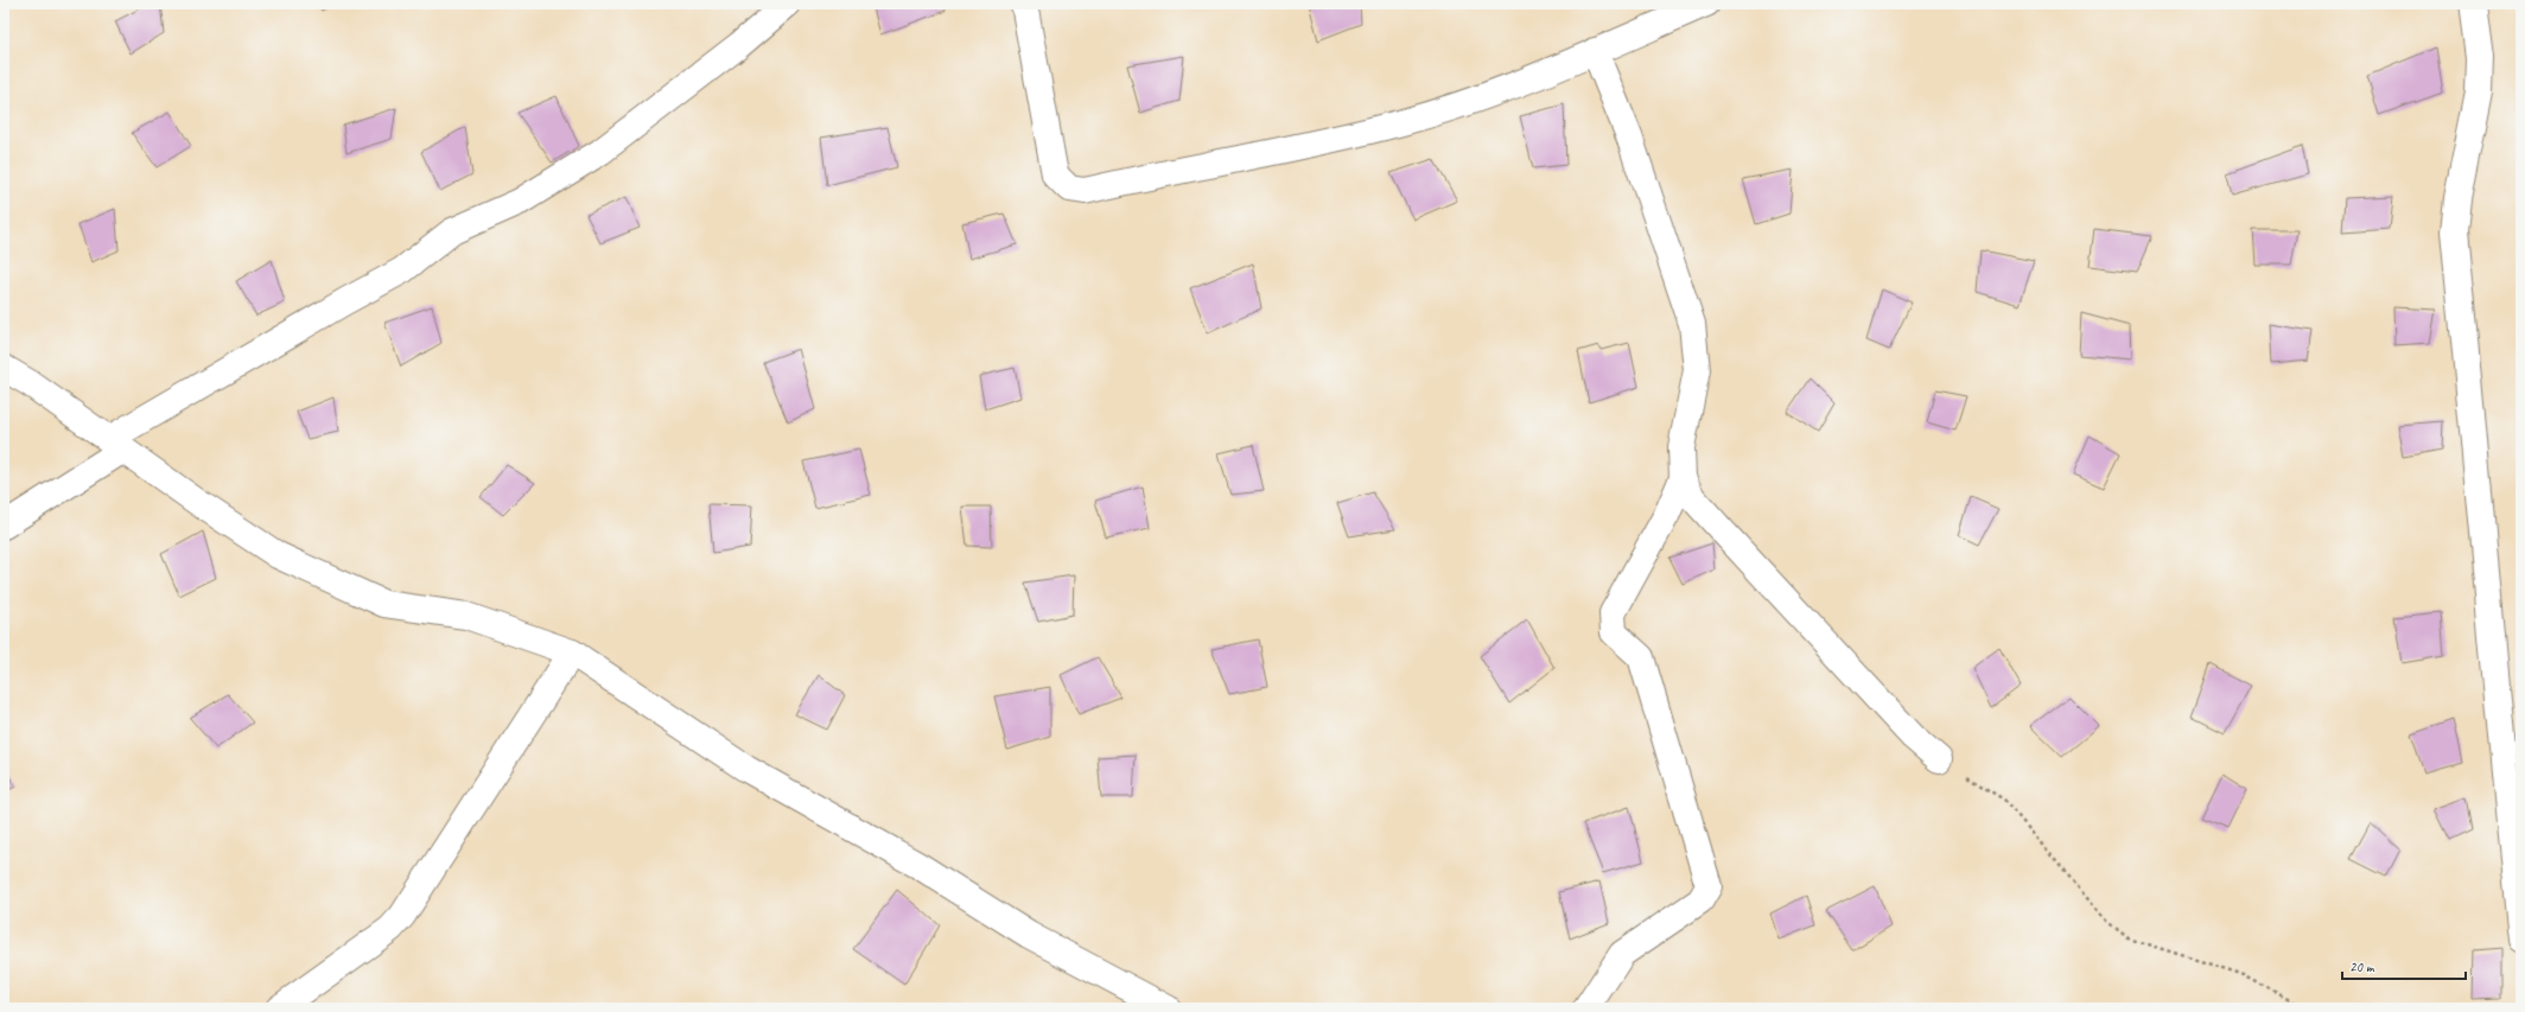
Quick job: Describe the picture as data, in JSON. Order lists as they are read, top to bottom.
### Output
{
  "scale_bar": "20 m"
}
